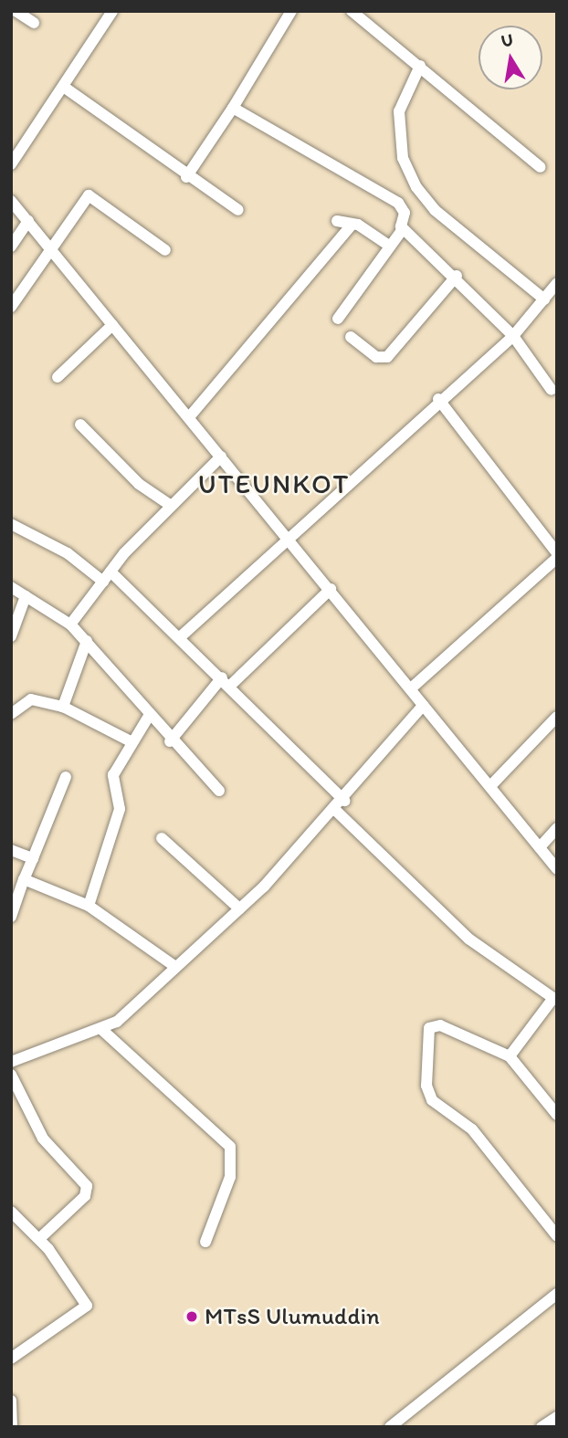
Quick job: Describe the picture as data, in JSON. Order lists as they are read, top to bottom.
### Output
{
  "districts": ["UTEUNKOT"],
  "places": ["MTsS Ulumuddin"],
  "north": "top"
}
